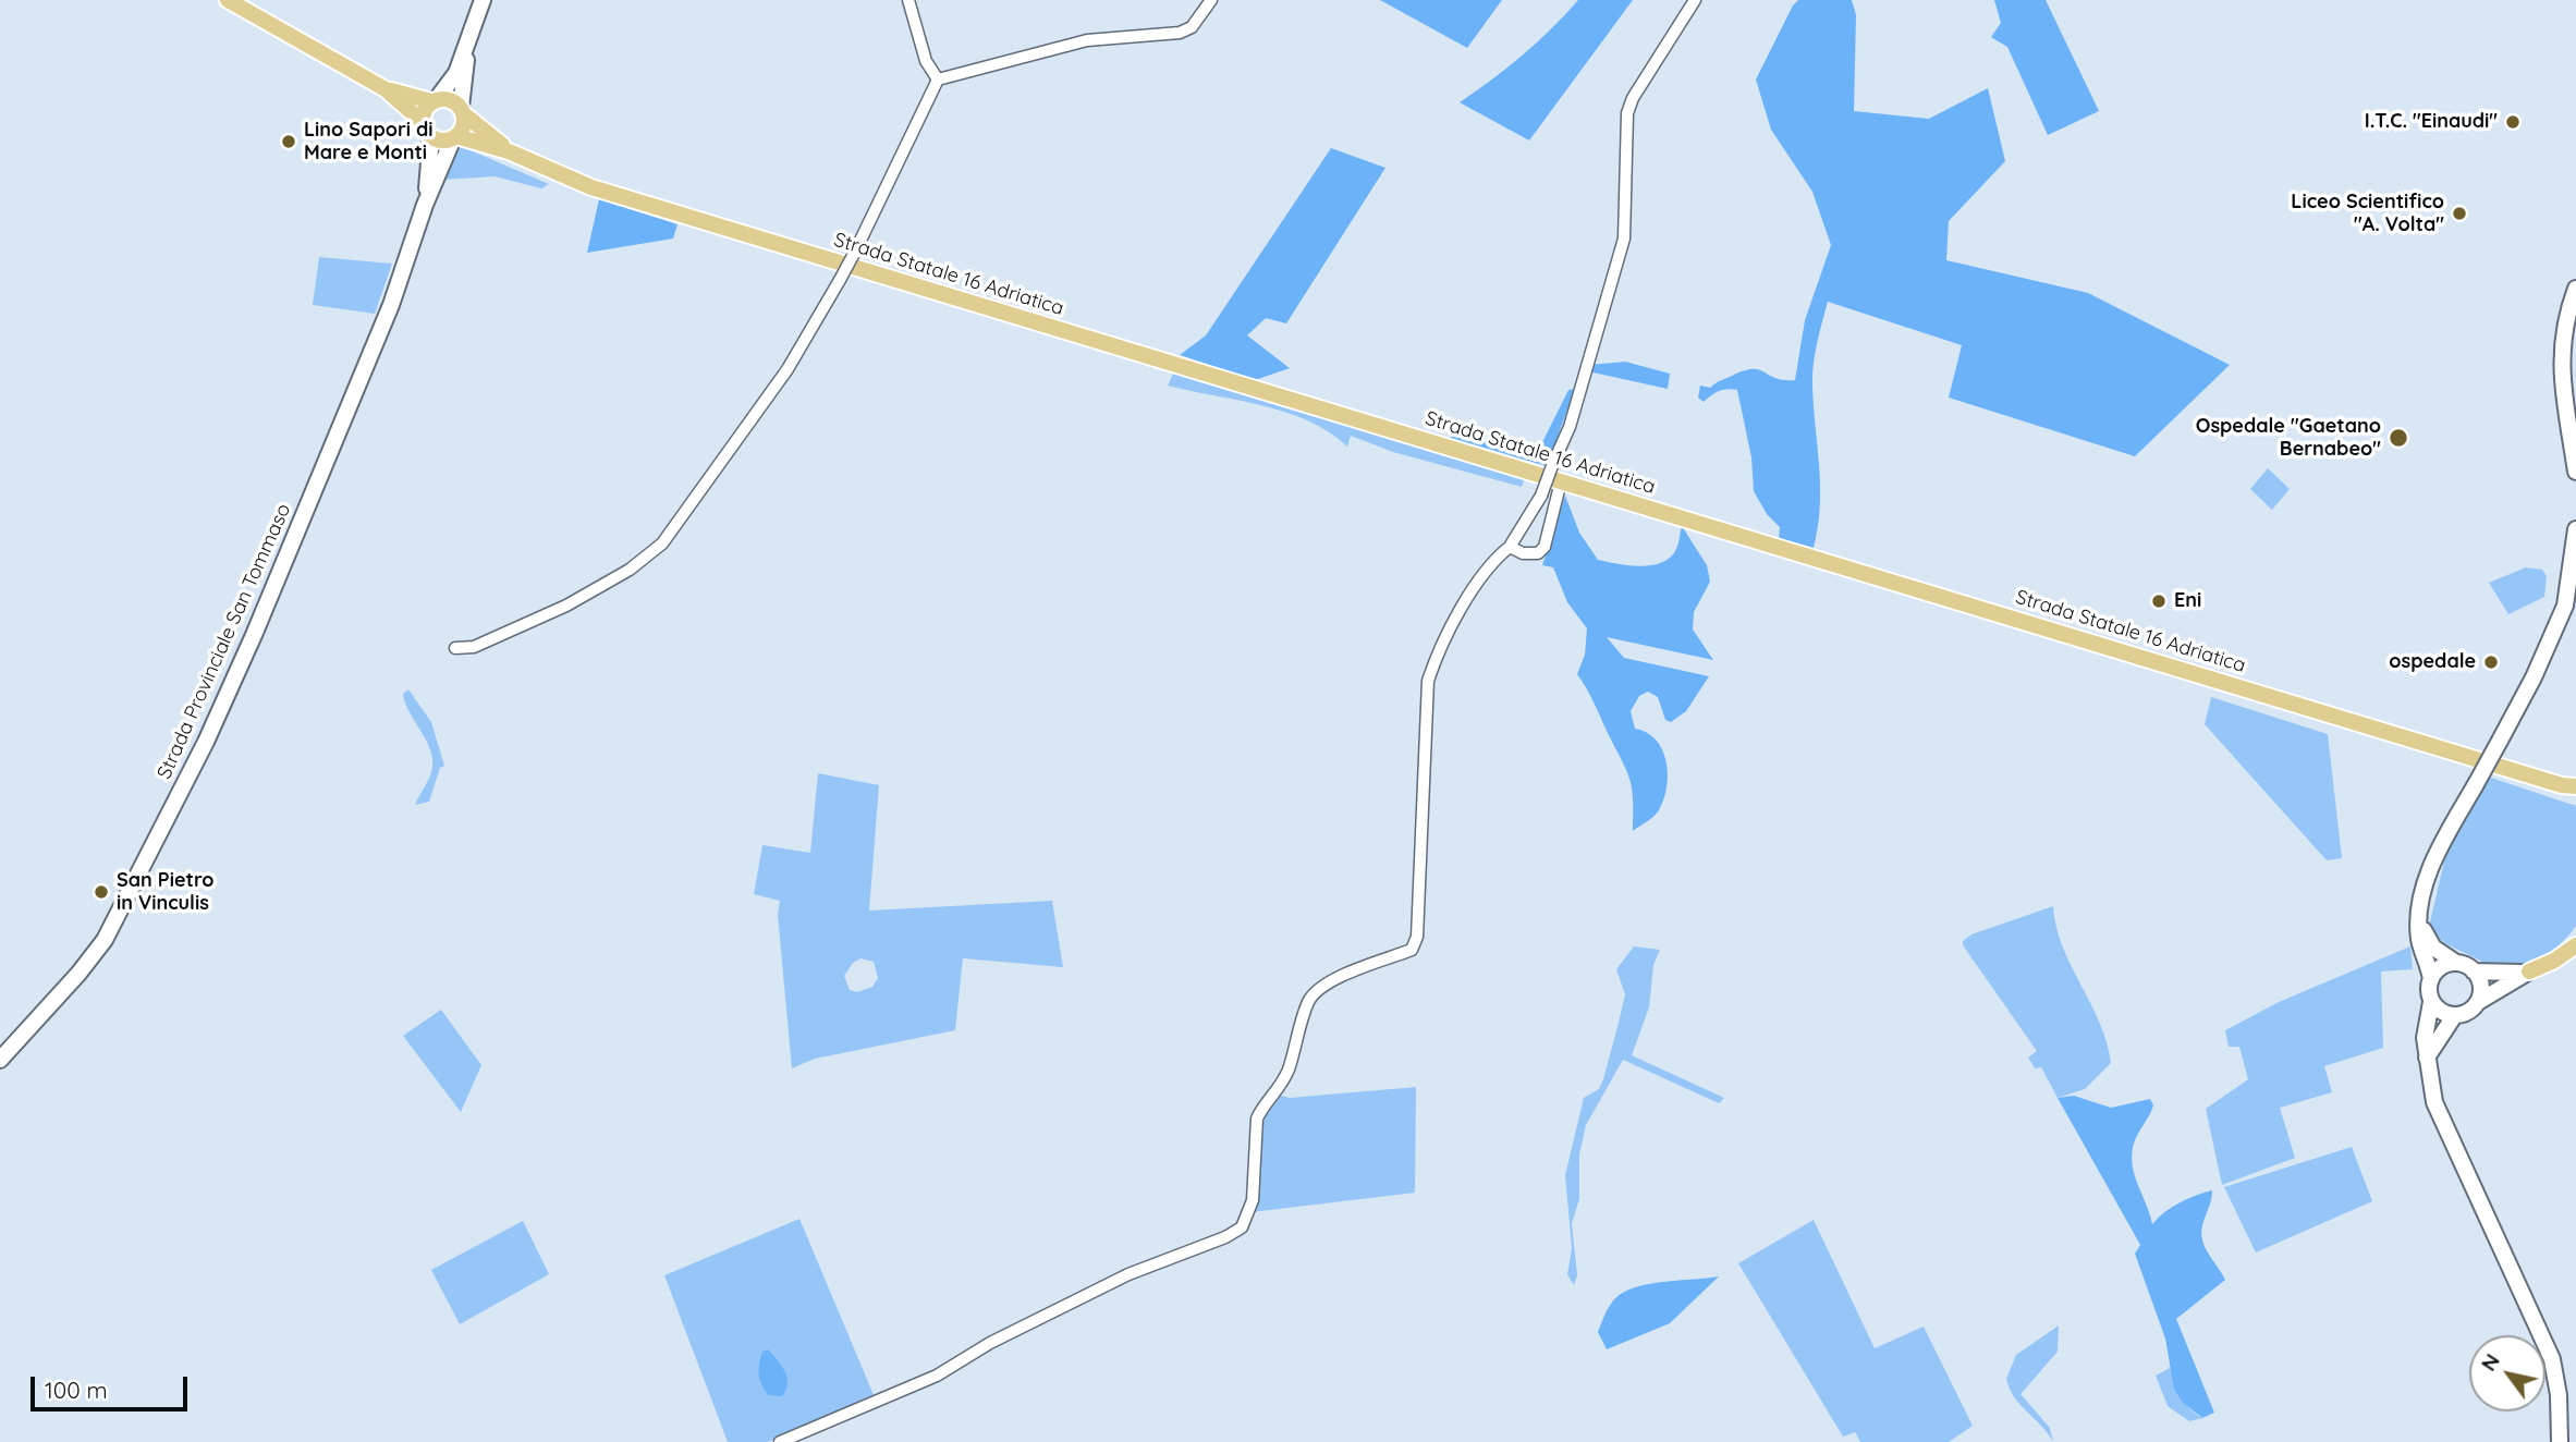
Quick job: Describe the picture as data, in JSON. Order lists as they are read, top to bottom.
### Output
{
  "streets": {
    "main road": ["Strada Statale 16 Adriatica"],
    "street": ["Strada Provinciale San Tommaso"]
  },
  "crossings": [
    ["Strada Statale 16 Adriatica", "Strada Provinciale San Tommaso"]
  ],
  "places": [
    "I.T.C. \"Einaudi\"",
    "Lino Sapori di Mare e Monti",
    "Liceo Scientifico \"A. Volta\"",
    "Ospedale \"Gaetano Bernabeo\"",
    "Eni",
    "ospedale",
    "San Pietro in Vinculis"
  ],
  "scale_bar": "100 m",
  "north": "top left"
}
